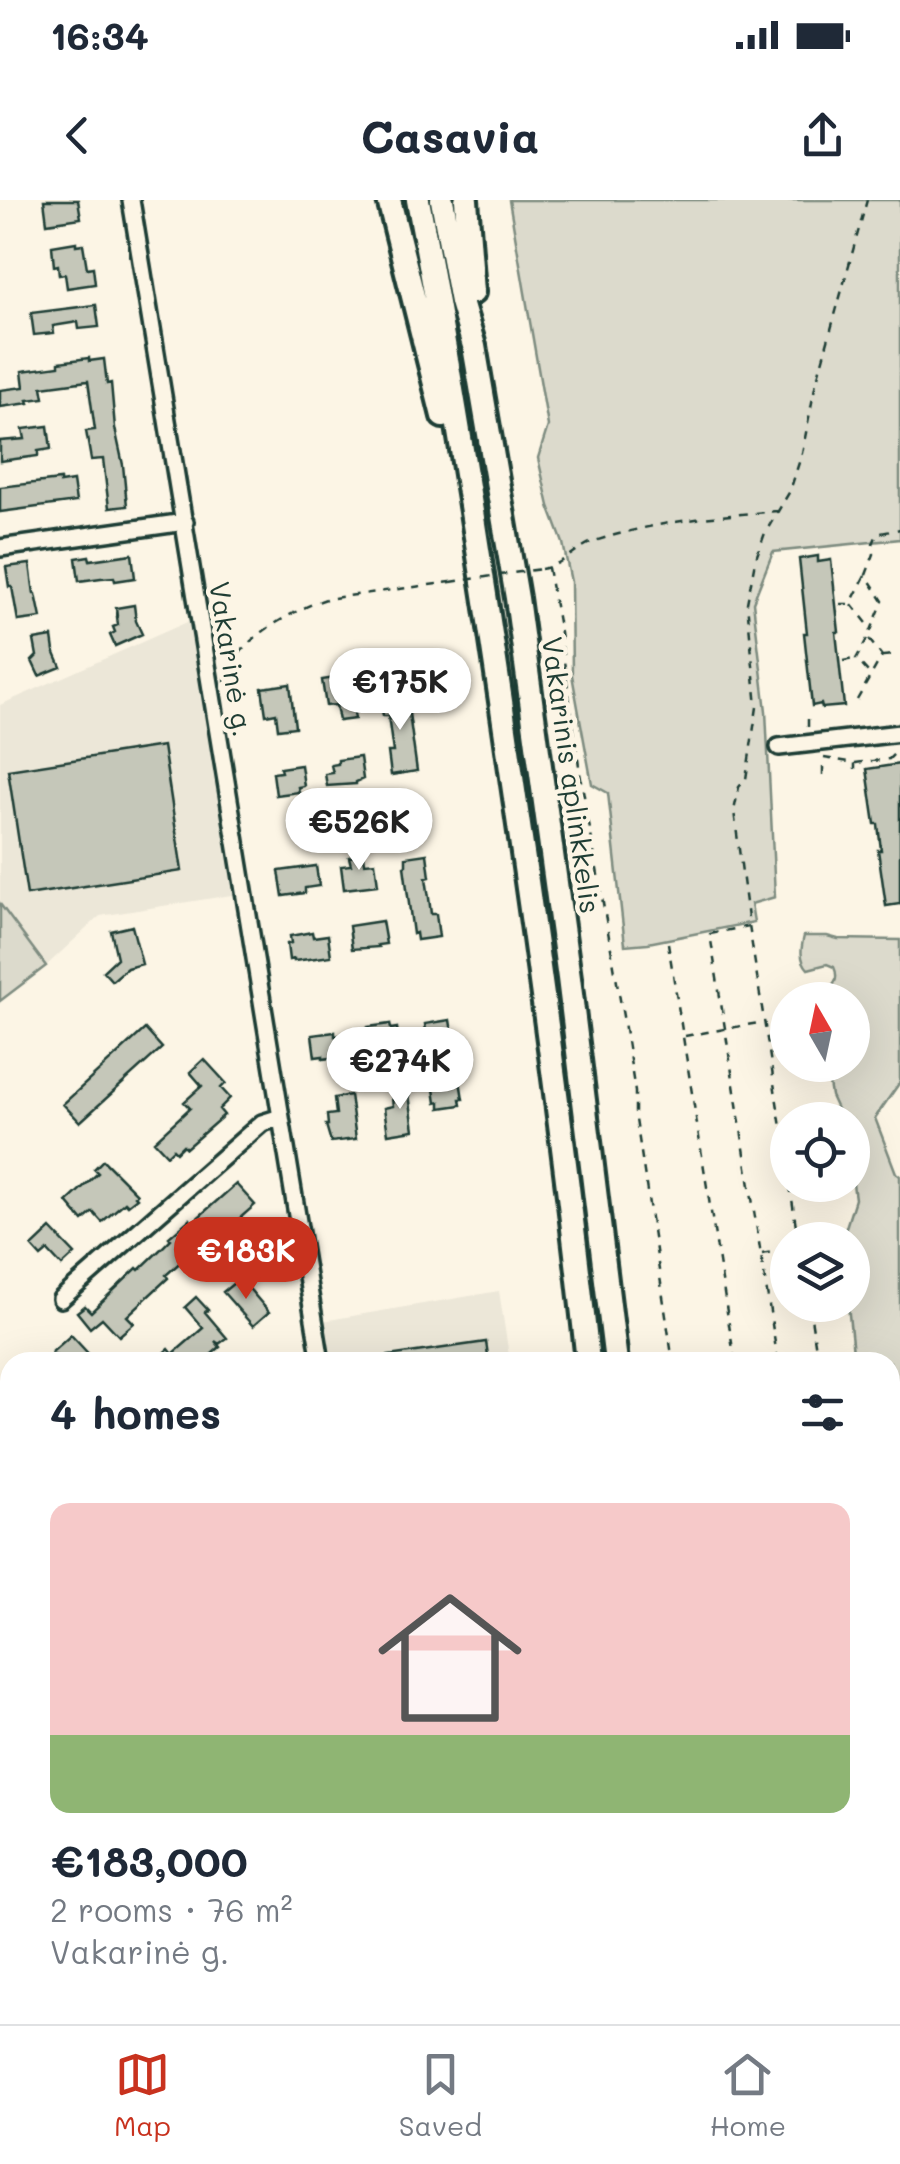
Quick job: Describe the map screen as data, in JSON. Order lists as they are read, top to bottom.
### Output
{
  "streets": {
    "highway": ["Vakarinis aplinkkelis"],
    "street": ["Vakarinė g."]
  },
  "north": "top",
  "page": {
    "status": "16:34",
    "header": "Casavia",
    "price": [
      "€175K",
      "€526K",
      "€274K",
      "€183K"
    ],
    "heading": "4 homes",
    "list": [
      {
        "name": "€183,000",
        "note": "2 rooms · 76 m² · Vakarinė g."
      }
    ],
    "tabs": ["Map", "Saved", "Home"]
  }
}
